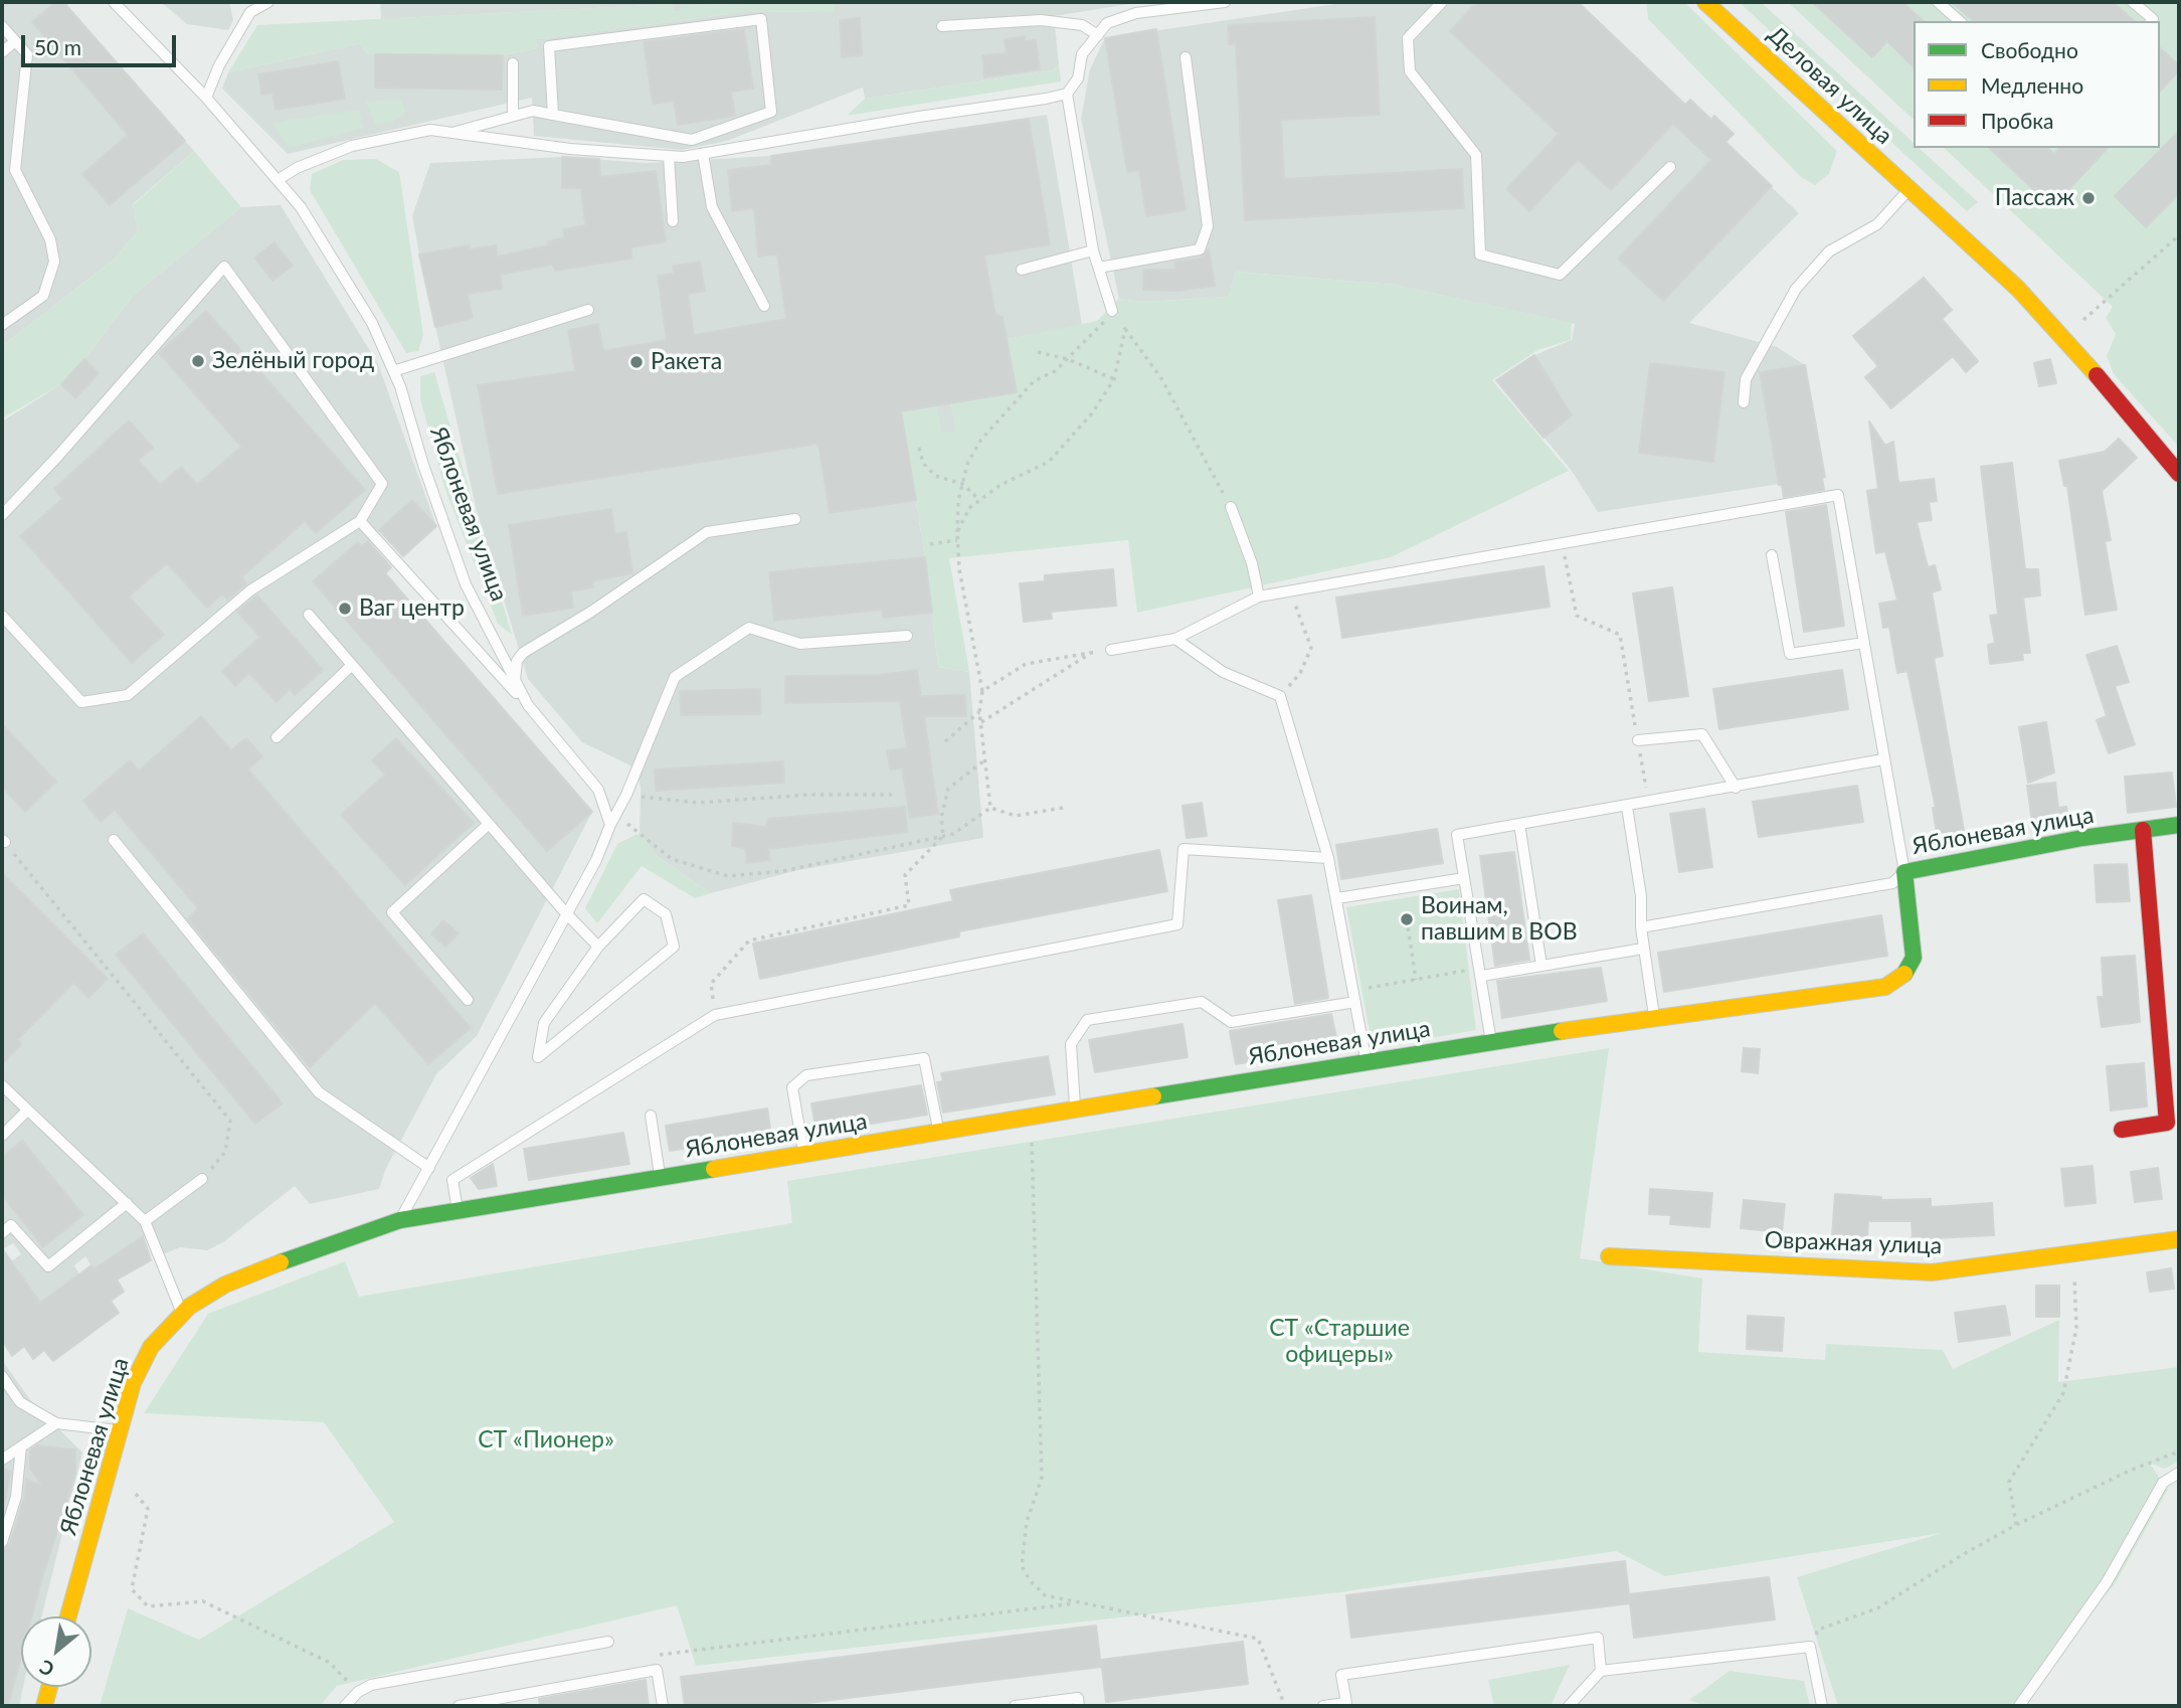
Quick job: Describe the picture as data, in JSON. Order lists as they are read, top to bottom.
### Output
{
  "streets": {
    "street": ["Деловая улица", "Яблоневая улица", "Овражная улица"]
  },
  "parks": ["СТ «Старшие офицеры»", "СТ «Пионер»"],
  "places": [
    "Пассаж",
    "Зелёный город",
    "Ракета",
    "Ваг центр",
    "Воинам, павшим в ВОВ"
  ],
  "legend": ["Свободно", "Медленно", "Пробка"],
  "scale_bar": "50 m",
  "north": "bottom left"
}
